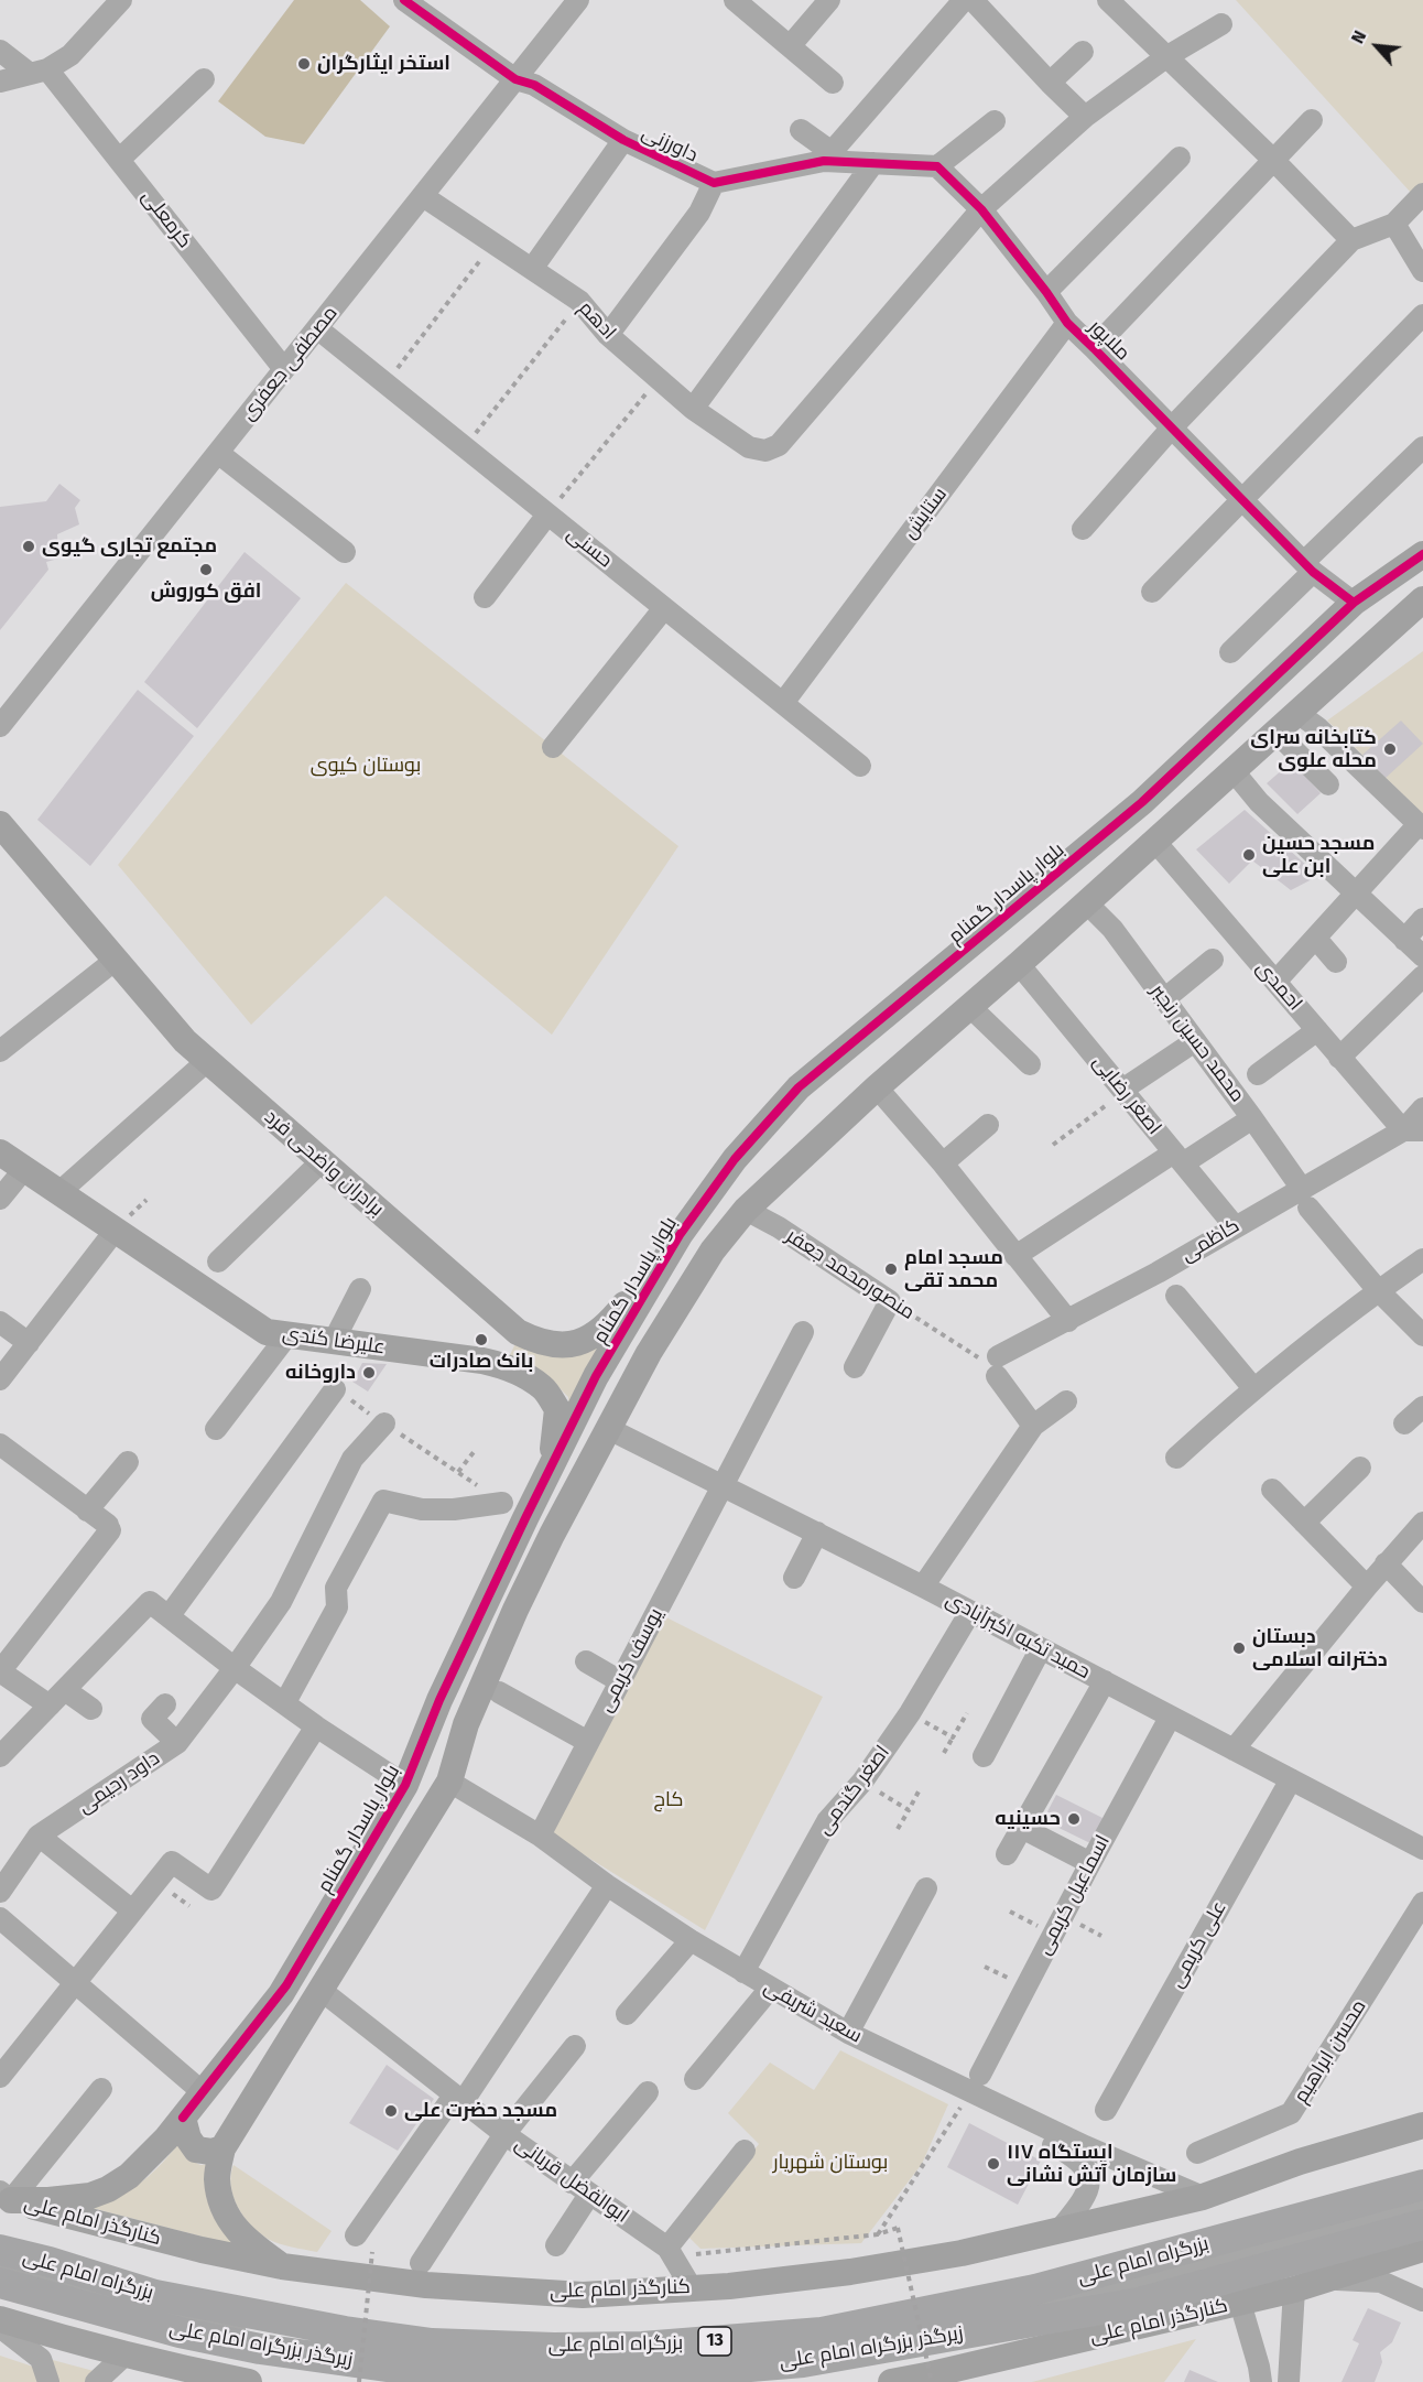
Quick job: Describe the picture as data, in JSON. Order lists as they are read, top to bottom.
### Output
{
  "streets": {
    "highway": ["بزرگراه امام علی", "13", "زیرگذر بزرگراه امام علی"],
    "main road": [
      "بلوار پاسدار گمنام",
      "برادران واضحی فرد",
      "علیرضا کندی",
      "کنارگذر امام علی"
    ],
    "street": [
      "داورزنی",
      "کرمعلی",
      "ادهم",
      "ملاپور",
      "مصطفی جعفری",
      "ستایش",
      "حسنی",
      "احمدی",
      "محمد حسین رنجبر",
      "اصغر رضایی",
      "کاظمی",
      "منصورمحمد جعفر",
      "حمید تکیه اکبرآبادی",
      "یوسف کریمی",
      "داود رحیمی",
      "اصغر گندمی",
      "اسماعیل کریمی",
      "علی کریمی",
      "سعید شریفی",
      "محسن ابراهیم",
      "ابوالفضل قربانی"
    ]
  },
  "crossings": [
    ["داورزنی", "مصطفی جعفری"],
    ["کرمعلی", "مصطفی جعفری"],
    ["ادهم", "ملاپور"],
    ["ادهم", "مصطفی جعفری"],
    ["ملاپور", "ستایش"],
    ["ملاپور", "بلوار پاسدار گمنام"],
    ["مصطفی جعفری", "حسنی"],
    ["ستایش", "حسنی"],
    ["بلوار پاسدار گمنام", "برادران واضحی فرد"],
    ["بلوار پاسدار گمنام", "علیرضا کندی"],
    ["بلوار پاسدار گمنام", "کنارگذر امام علی"],
    ["احمدی", "کاظمی"],
    ["محمد حسین رنجبر", "کاظمی"],
    ["اصغر رضایی", "کاظمی"],
    ["کاظمی", "منصورمحمد جعفر"],
    ["حمید تکیه اکبرآبادی", "یوسف کریمی"],
    ["حمید تکیه اکبرآبادی", "اصغر گندمی"],
    ["حمید تکیه اکبرآبادی", "اسماعیل کریمی"],
    ["حمید تکیه اکبرآبادی", "علی کریمی"],
    ["یوسف کریمی", "سعید شریفی"],
    ["اصغر گندمی", "سعید شریفی"],
    ["اسماعیل کریمی", "سعید شریفی"],
    ["سعید شریفی", "کنارگذر امام علی"]
  ],
  "parks": ["بوستان کیوی", "کاج", "بوستان شهریار"],
  "places": [
    "استخر ایثارگران",
    "مجتمع تجاری گیوی",
    "افق کوروش",
    "کتابخانه سرای محله علوی",
    "مسجد حسین ابن علی",
    "مسجد امام محمد تقی",
    "بانک صادرات",
    "داروخانه",
    "دبستان دخترانه اسلامی",
    "حسینیه",
    "مسجد حضرت علی",
    "ایستگاه ۱۱۷ سازمان آتش نشانی"
  ],
  "north": "top left"
}
